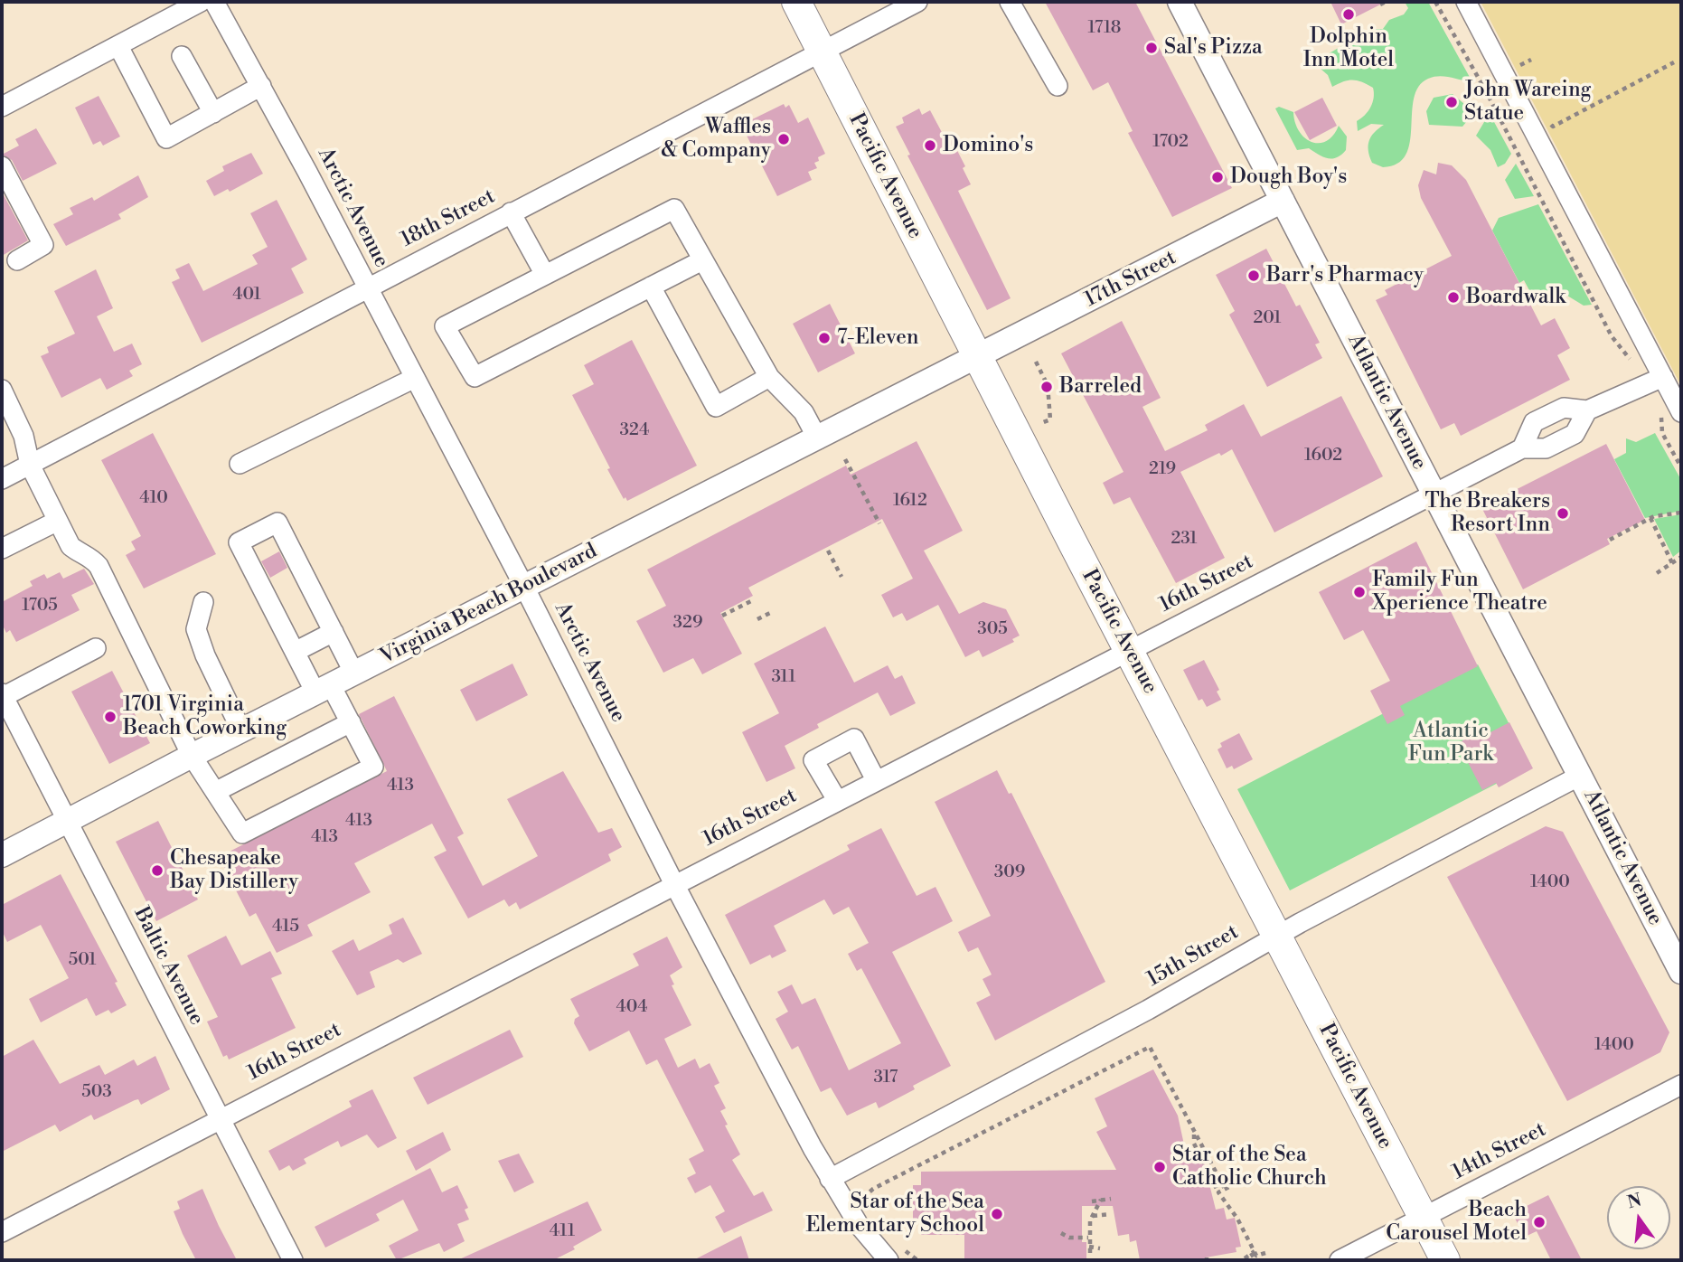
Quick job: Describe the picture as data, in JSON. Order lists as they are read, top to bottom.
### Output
{
  "streets": {
    "highway": ["Pacific Avenue"],
    "main road": ["17th Street", "Atlantic Avenue", "Virginia Beach Boulevard"],
    "street": [
      "Arctic Avenue",
      "18th Street",
      "16th Street",
      "15th Street",
      "Baltic Avenue",
      "14th Street"
    ]
  },
  "crossings": [
    ["Pacific Avenue", "18th Street"],
    ["Pacific Avenue", "17th Street"],
    ["Pacific Avenue", "16th Street"],
    ["Pacific Avenue", "Virginia Beach Boulevard"],
    ["Pacific Avenue", "15th Street"],
    ["Pacific Avenue", "14th Street"],
    ["Arctic Avenue", "18th Street"],
    ["Arctic Avenue", "16th Street"],
    ["Arctic Avenue", "Virginia Beach Boulevard"],
    ["Arctic Avenue", "15th Street"],
    ["17th Street", "Atlantic Avenue"],
    ["17th Street", "Virginia Beach Boulevard"],
    ["Atlantic Avenue", "16th Street"],
    ["Atlantic Avenue", "15th Street"],
    ["16th Street", "Baltic Avenue"],
    ["Virginia Beach Boulevard", "Baltic Avenue"]
  ],
  "parks": ["Atlantic Fun Park"],
  "places": [
    "Dolphin Inn Motel",
    "Sal's Pizza",
    "John Wareing Statue",
    "Waffles & Company",
    "Domino's",
    "Dough Boy's",
    "Barr's Pharmacy",
    "Boardwalk",
    "7-Eleven",
    "Barreled",
    "The Breakers Resort Inn",
    "Family Fun Xperience Theatre",
    "1701 Virginia Beach Coworking",
    "Chesapeake Bay Distillery",
    "Star of the Sea Catholic Church",
    "Star of the Sea Elementary School",
    "Beach Carousel Motel"
  ],
  "house_numbers": [
    "1718",
    "1702",
    "401",
    "201",
    "324",
    "1602",
    "219",
    "410",
    "1612",
    "231",
    "1705",
    "329",
    "305",
    "311",
    "413",
    "413",
    "413",
    "309",
    "1400",
    "415",
    "501",
    "404",
    "1400",
    "317",
    "503",
    "411"
  ],
  "north": "top"
}
